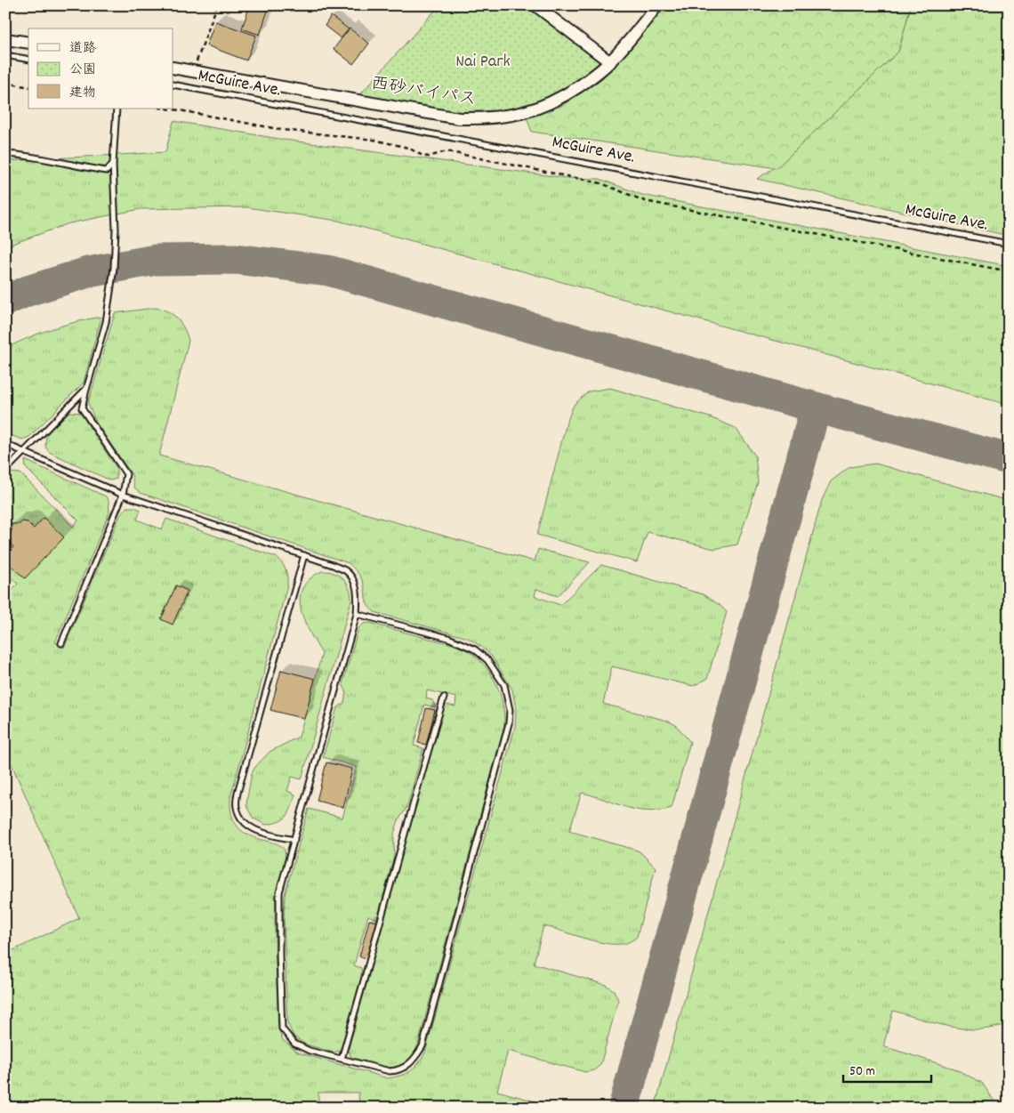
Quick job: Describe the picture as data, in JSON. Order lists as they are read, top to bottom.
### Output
{
  "streets": {
    "street": ["西砂バイパス"],
    "lane": ["McGuire Ave."]
  },
  "parks": ["Nai Park"],
  "legend": ["道路", "公園", "建物"],
  "scale_bar": "50 m"
}
